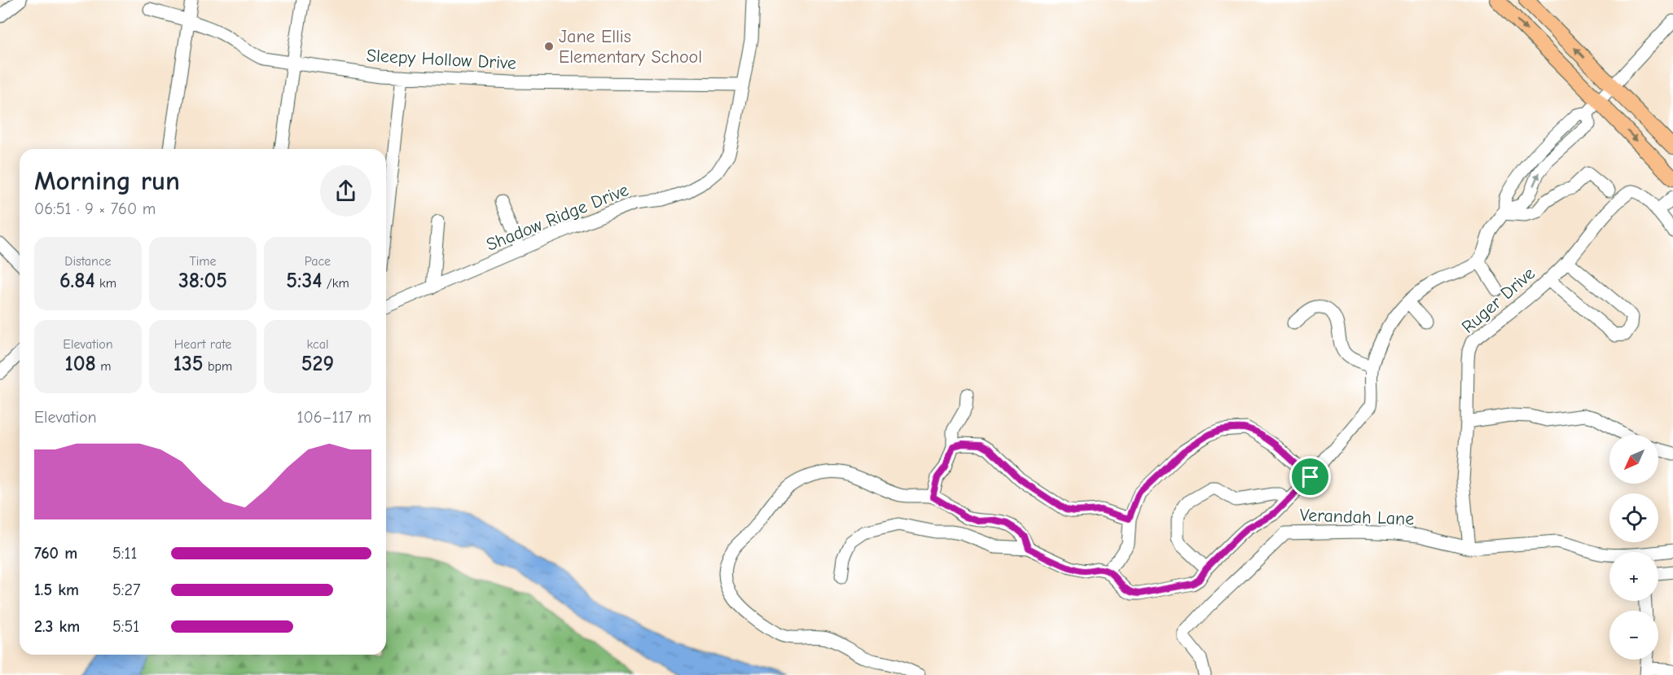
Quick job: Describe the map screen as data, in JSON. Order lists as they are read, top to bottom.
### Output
{
  "streets": {
    "street": [
      "Sleepy Hollow Drive",
      "Shadow Ridge Drive",
      "Ruger Drive",
      "Verandah Lane"
    ]
  },
  "crossings": [
    ["Sleepy Hollow Drive", "Shadow Ridge Drive"],
    ["Ruger Drive", "Verandah Lane"]
  ],
  "places": ["Jane Ellis Elementary School"],
  "north": "bottom left",
  "page": {
    "heading": ["Morning run", "06:51 · 9 × 760 m"],
    "stats": [
      ["Distance", "6.84 km"],
      ["Time", "38:05"],
      ["Pace", "5:34 /km"],
      ["Elevation", "108 m"],
      ["Heart rate", "135 bpm"],
      ["kcal", "529"]
    ],
    "chart": ["Elevation", "106–117 m"],
    "map_buttons": ["+", "−"],
    "list": [
      {
        "name": "760 m",
        "note": "5:11"
      },
      {
        "name": "1.5 km",
        "note": "5:27"
      },
      {
        "name": "2.3 km",
        "note": "5:51"
      }
    ]
  }
}
